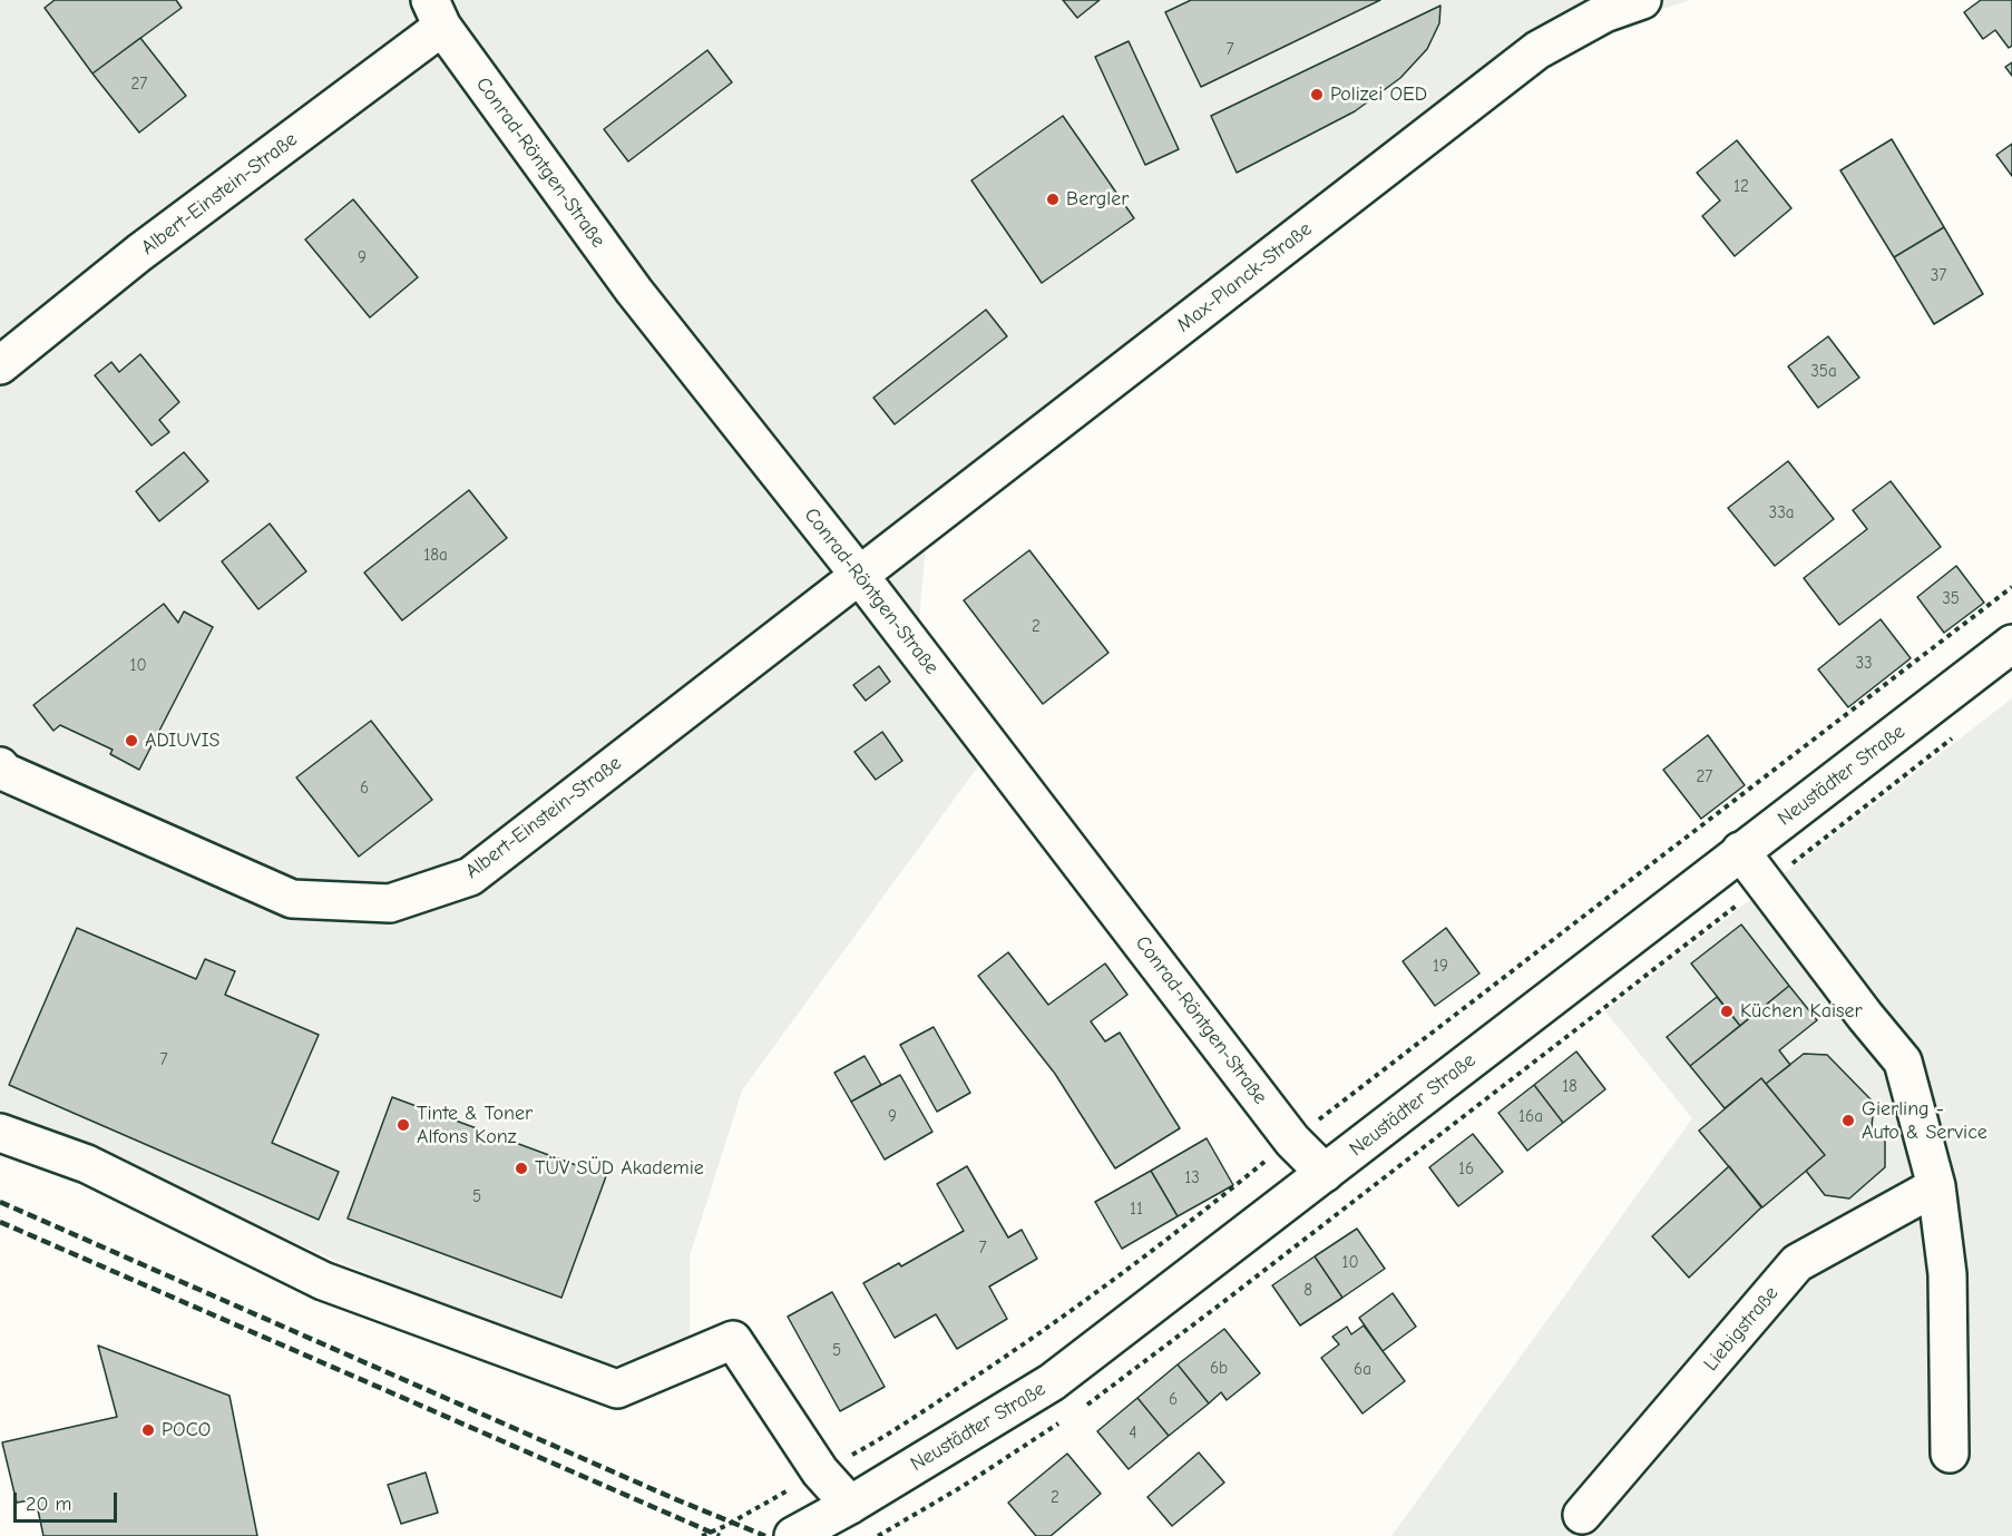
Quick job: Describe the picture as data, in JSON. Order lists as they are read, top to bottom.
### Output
{
  "streets": {
    "street": [
      "Conrad-Röntgen-Straße",
      "Albert-Einstein-Straße",
      "Max-Planck-Straße",
      "Neustädter Straße",
      "Liebigstraße"
    ]
  },
  "crossings": [
    ["Conrad-Röntgen-Straße", "Albert-Einstein-Straße"],
    ["Conrad-Röntgen-Straße", "Max-Planck-Straße"],
    ["Conrad-Röntgen-Straße", "Neustädter Straße"],
    ["Albert-Einstein-Straße", "Max-Planck-Straße"]
  ],
  "places": [
    "Polizei OED",
    "Bergler",
    "ADIUVIS",
    "Küchen Kaiser",
    "Gierling - Auto & Service",
    "Tinte & Toner Alfons Konz",
    "TÜV SÜD Akademie",
    "POCO"
  ],
  "house_numbers": [
    "7",
    "27",
    "12",
    "9",
    "37",
    "35a",
    "33a",
    "18a",
    "35",
    "2",
    "33",
    "10",
    "27",
    "6",
    "19",
    "7",
    "18",
    "9",
    "16a",
    "16",
    "13",
    "5",
    "11",
    "7",
    "10",
    "8",
    "5",
    "6b",
    "6a",
    "6",
    "4",
    "2"
  ],
  "scale_bar": "20 m"
}
